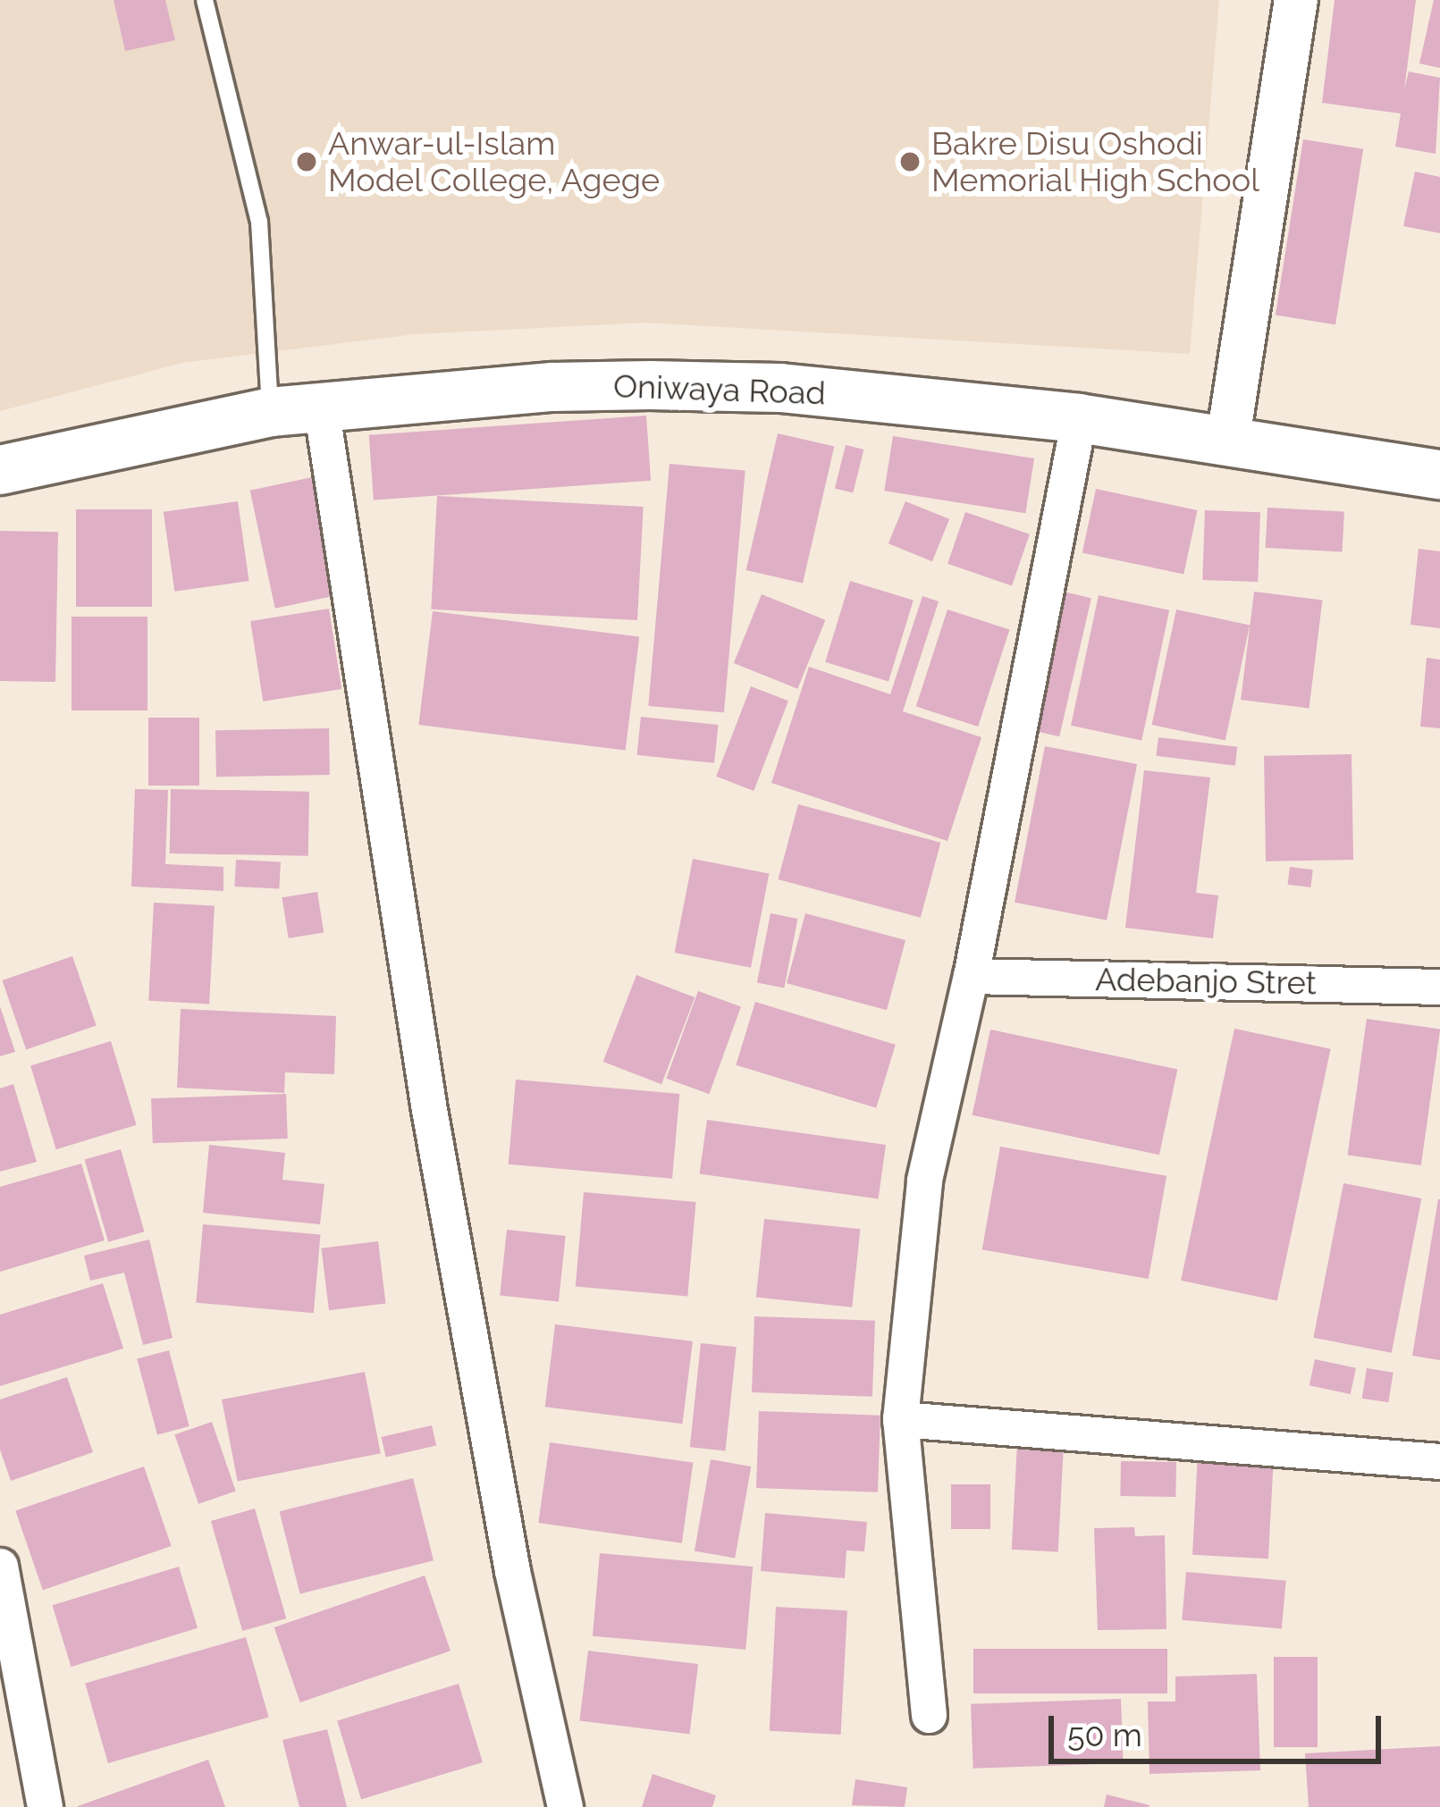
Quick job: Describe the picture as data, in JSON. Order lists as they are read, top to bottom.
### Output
{
  "streets": {
    "main road": ["Oniwaya Road"],
    "street": ["Adebanjo Stret"]
  },
  "places": ["Anwar-ul-Islam Model College, Agege", "Bakre Disu Oshodi Memorial High School"],
  "scale_bar": "50 m"
}
